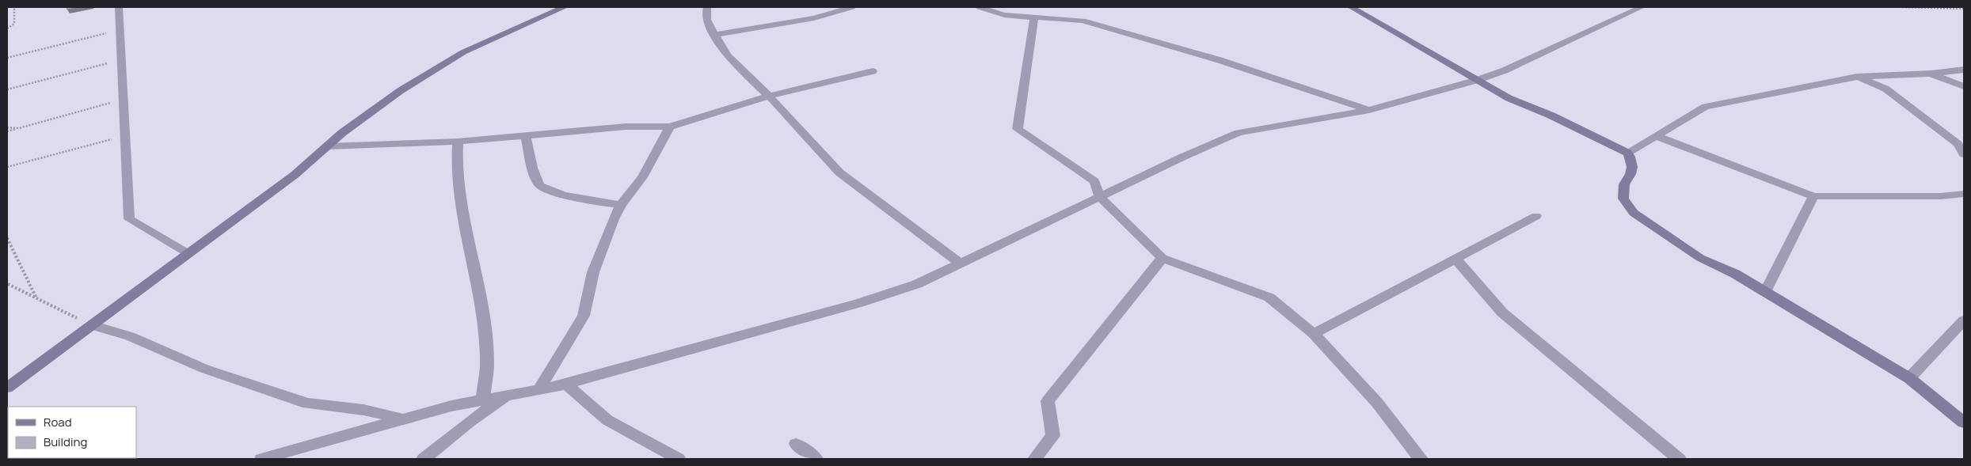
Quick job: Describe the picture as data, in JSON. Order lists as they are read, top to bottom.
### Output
{
  "legend": ["Road", "Building"]
}
